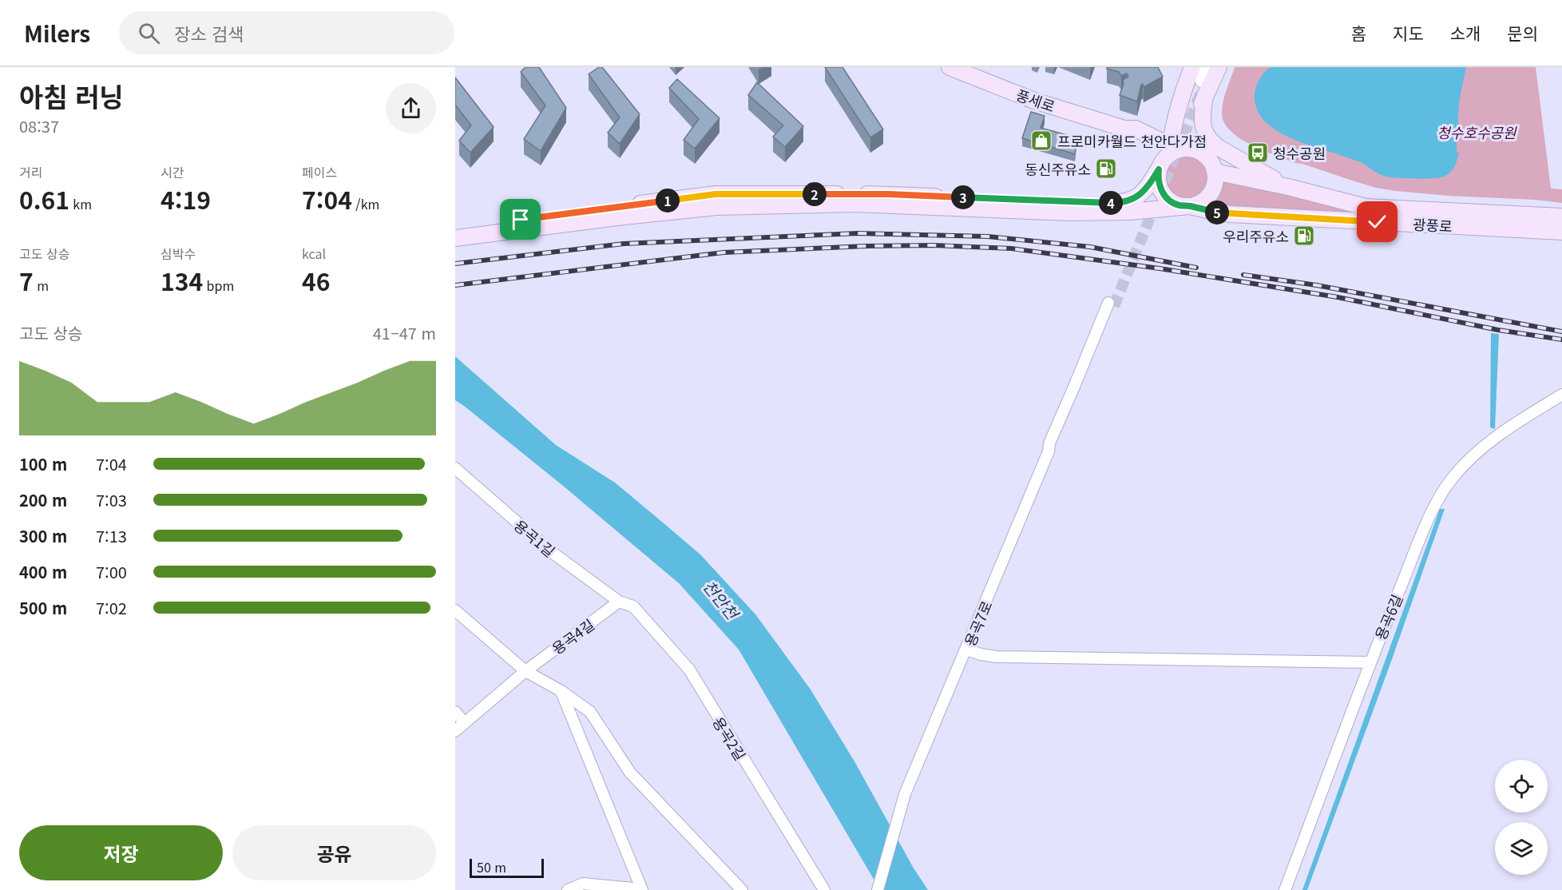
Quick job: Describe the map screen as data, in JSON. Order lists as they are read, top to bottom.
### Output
{
  "streets": {
    "street": [
      "풍세로",
      "광풍로",
      "용곡1길",
      "용곡6길",
      "용곡7로",
      "용곡4길",
      "용곡2길"
    ]
  },
  "crossings": [
    ["풍세로", "광풍로"],
    ["용곡1길", "용곡4길"],
    ["용곡1길", "용곡2길"],
    ["용곡4길", "용곡2길"]
  ],
  "water": ["천안천"],
  "parks": ["청수호수공원"],
  "places": {
    "shop": ["프로미카월드 천안다가점"],
    "bus stop": ["청수공원"],
    "fuel station": ["동신주유소", "우리주유소"]
  },
  "scale_bar": "50 m",
  "page": {
    "header": "Milers",
    "search": "장소 검색",
    "nav": [
      "홈",
      "지도",
      "소개",
      "문의"
    ],
    "heading": ["아침 러닝", "08:37"],
    "stats": [
      ["거리", "0.61 km"],
      ["시간", "4:19"],
      ["페이스", "7:04 /km"],
      ["고도 상승", "7 m"],
      ["심박수", "134 bpm"],
      ["kcal", "46"]
    ],
    "pins": [
      "2",
      "3",
      "1",
      "4",
      "5"
    ],
    "chart": ["고도 상승", "41–47 m"],
    "list": [
      {
        "name": "100 m",
        "note": "7:04"
      },
      {
        "name": "200 m",
        "note": "7:03"
      },
      {
        "name": "300 m",
        "note": "7:13"
      },
      {
        "name": "400 m",
        "note": "7:00"
      },
      {
        "name": "500 m",
        "note": "7:02"
      }
    ],
    "buttons": ["저장", "공유"],
    "scale": "50 m"
  }
}
